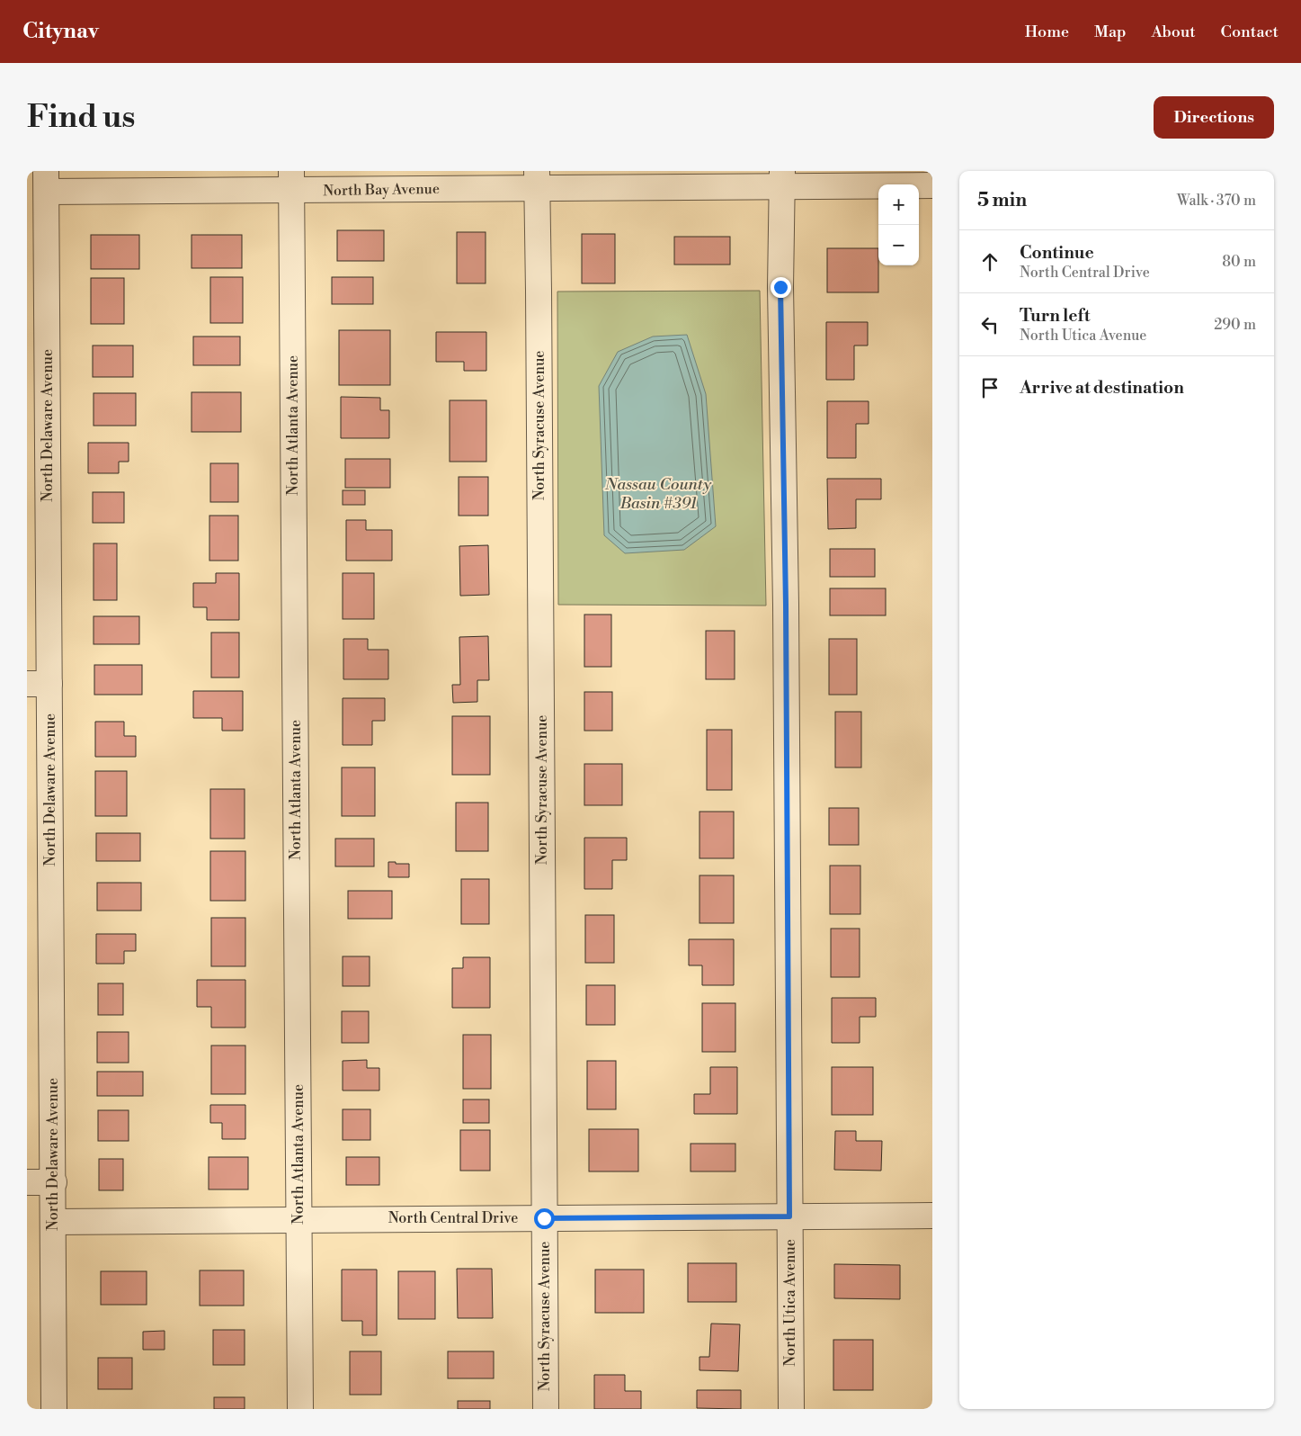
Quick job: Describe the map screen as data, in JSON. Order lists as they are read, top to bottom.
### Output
{
  "streets": {
    "street": [
      "North Bay Avenue",
      "North Delaware Avenue",
      "North Atlanta Avenue",
      "North Syracuse Avenue",
      "North Central Drive",
      "North Utica Avenue"
    ]
  },
  "crossings": [
    ["North Bay Avenue", "North Delaware Avenue"],
    ["North Bay Avenue", "North Atlanta Avenue"],
    ["North Bay Avenue", "North Syracuse Avenue"],
    ["North Bay Avenue", "North Utica Avenue"],
    ["North Delaware Avenue", "North Central Drive"],
    ["North Atlanta Avenue", "North Central Drive"],
    ["North Syracuse Avenue", "North Central Drive"],
    ["North Central Drive", "North Utica Avenue"]
  ],
  "water": ["Nassau County Basin #391"],
  "page": {
    "header": "Citynav",
    "nav": [
      "Home",
      "Map",
      "About",
      "Contact"
    ],
    "buttons": "Directions",
    "title": "Find us",
    "heading": ["5 min", "Walk · 370 m"],
    "map_buttons": ["+", "−"],
    "list": [
      ["Continue", "North Central Drive", "80 m"],
      ["Turn left", "North Utica Avenue", "290 m"],
      "Arrive at destination"
    ]
  }
}
